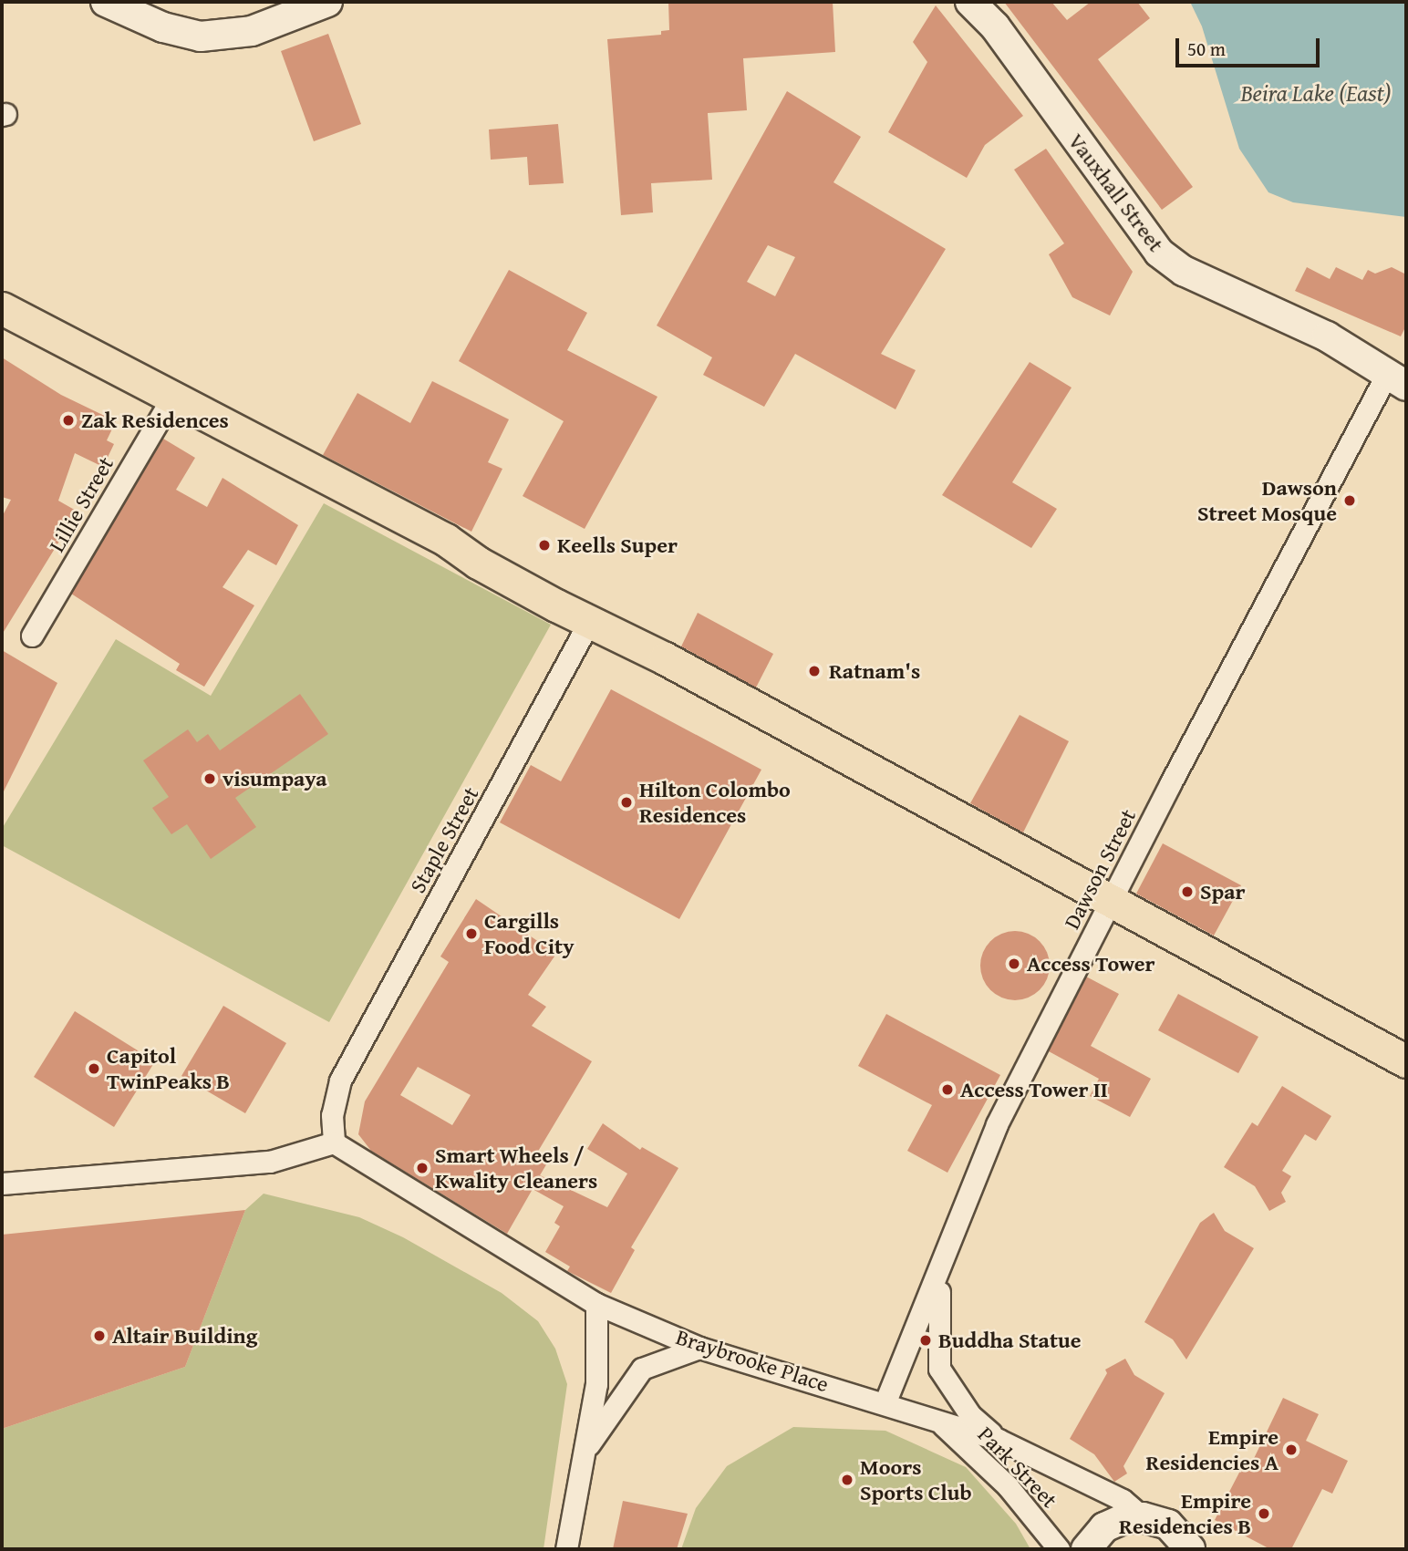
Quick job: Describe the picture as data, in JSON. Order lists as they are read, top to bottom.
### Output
{
  "streets": {
    "street": [
      "Vauxhall Street",
      "Lillie Street",
      "Staple Street",
      "Dawson Street",
      "Braybrooke Place",
      "Park Street"
    ]
  },
  "crossings": [
    ["Vauxhall Street", "Dawson Street"],
    ["Staple Street", "Braybrooke Place"],
    ["Dawson Street", "Braybrooke Place"],
    ["Braybrooke Place", "Park Street"]
  ],
  "water": ["Beira Lake (East)"],
  "places": [
    "Zak Residences",
    "Dawson Street Mosque",
    "Keells Super",
    "Ratnam's",
    "visumpaya",
    "Hilton Colombo Residences",
    "Spar",
    "Cargills Food City",
    "Access Tower",
    "Capitol TwinPeaks B",
    "Access Tower II",
    "Smart Wheels / Kwality Cleaners",
    "Altair Building",
    "Buddha Statue",
    "Empire Residencies A",
    "Moors Sports Club",
    "Empire Residencies B"
  ],
  "scale_bar": "50 m"
}
